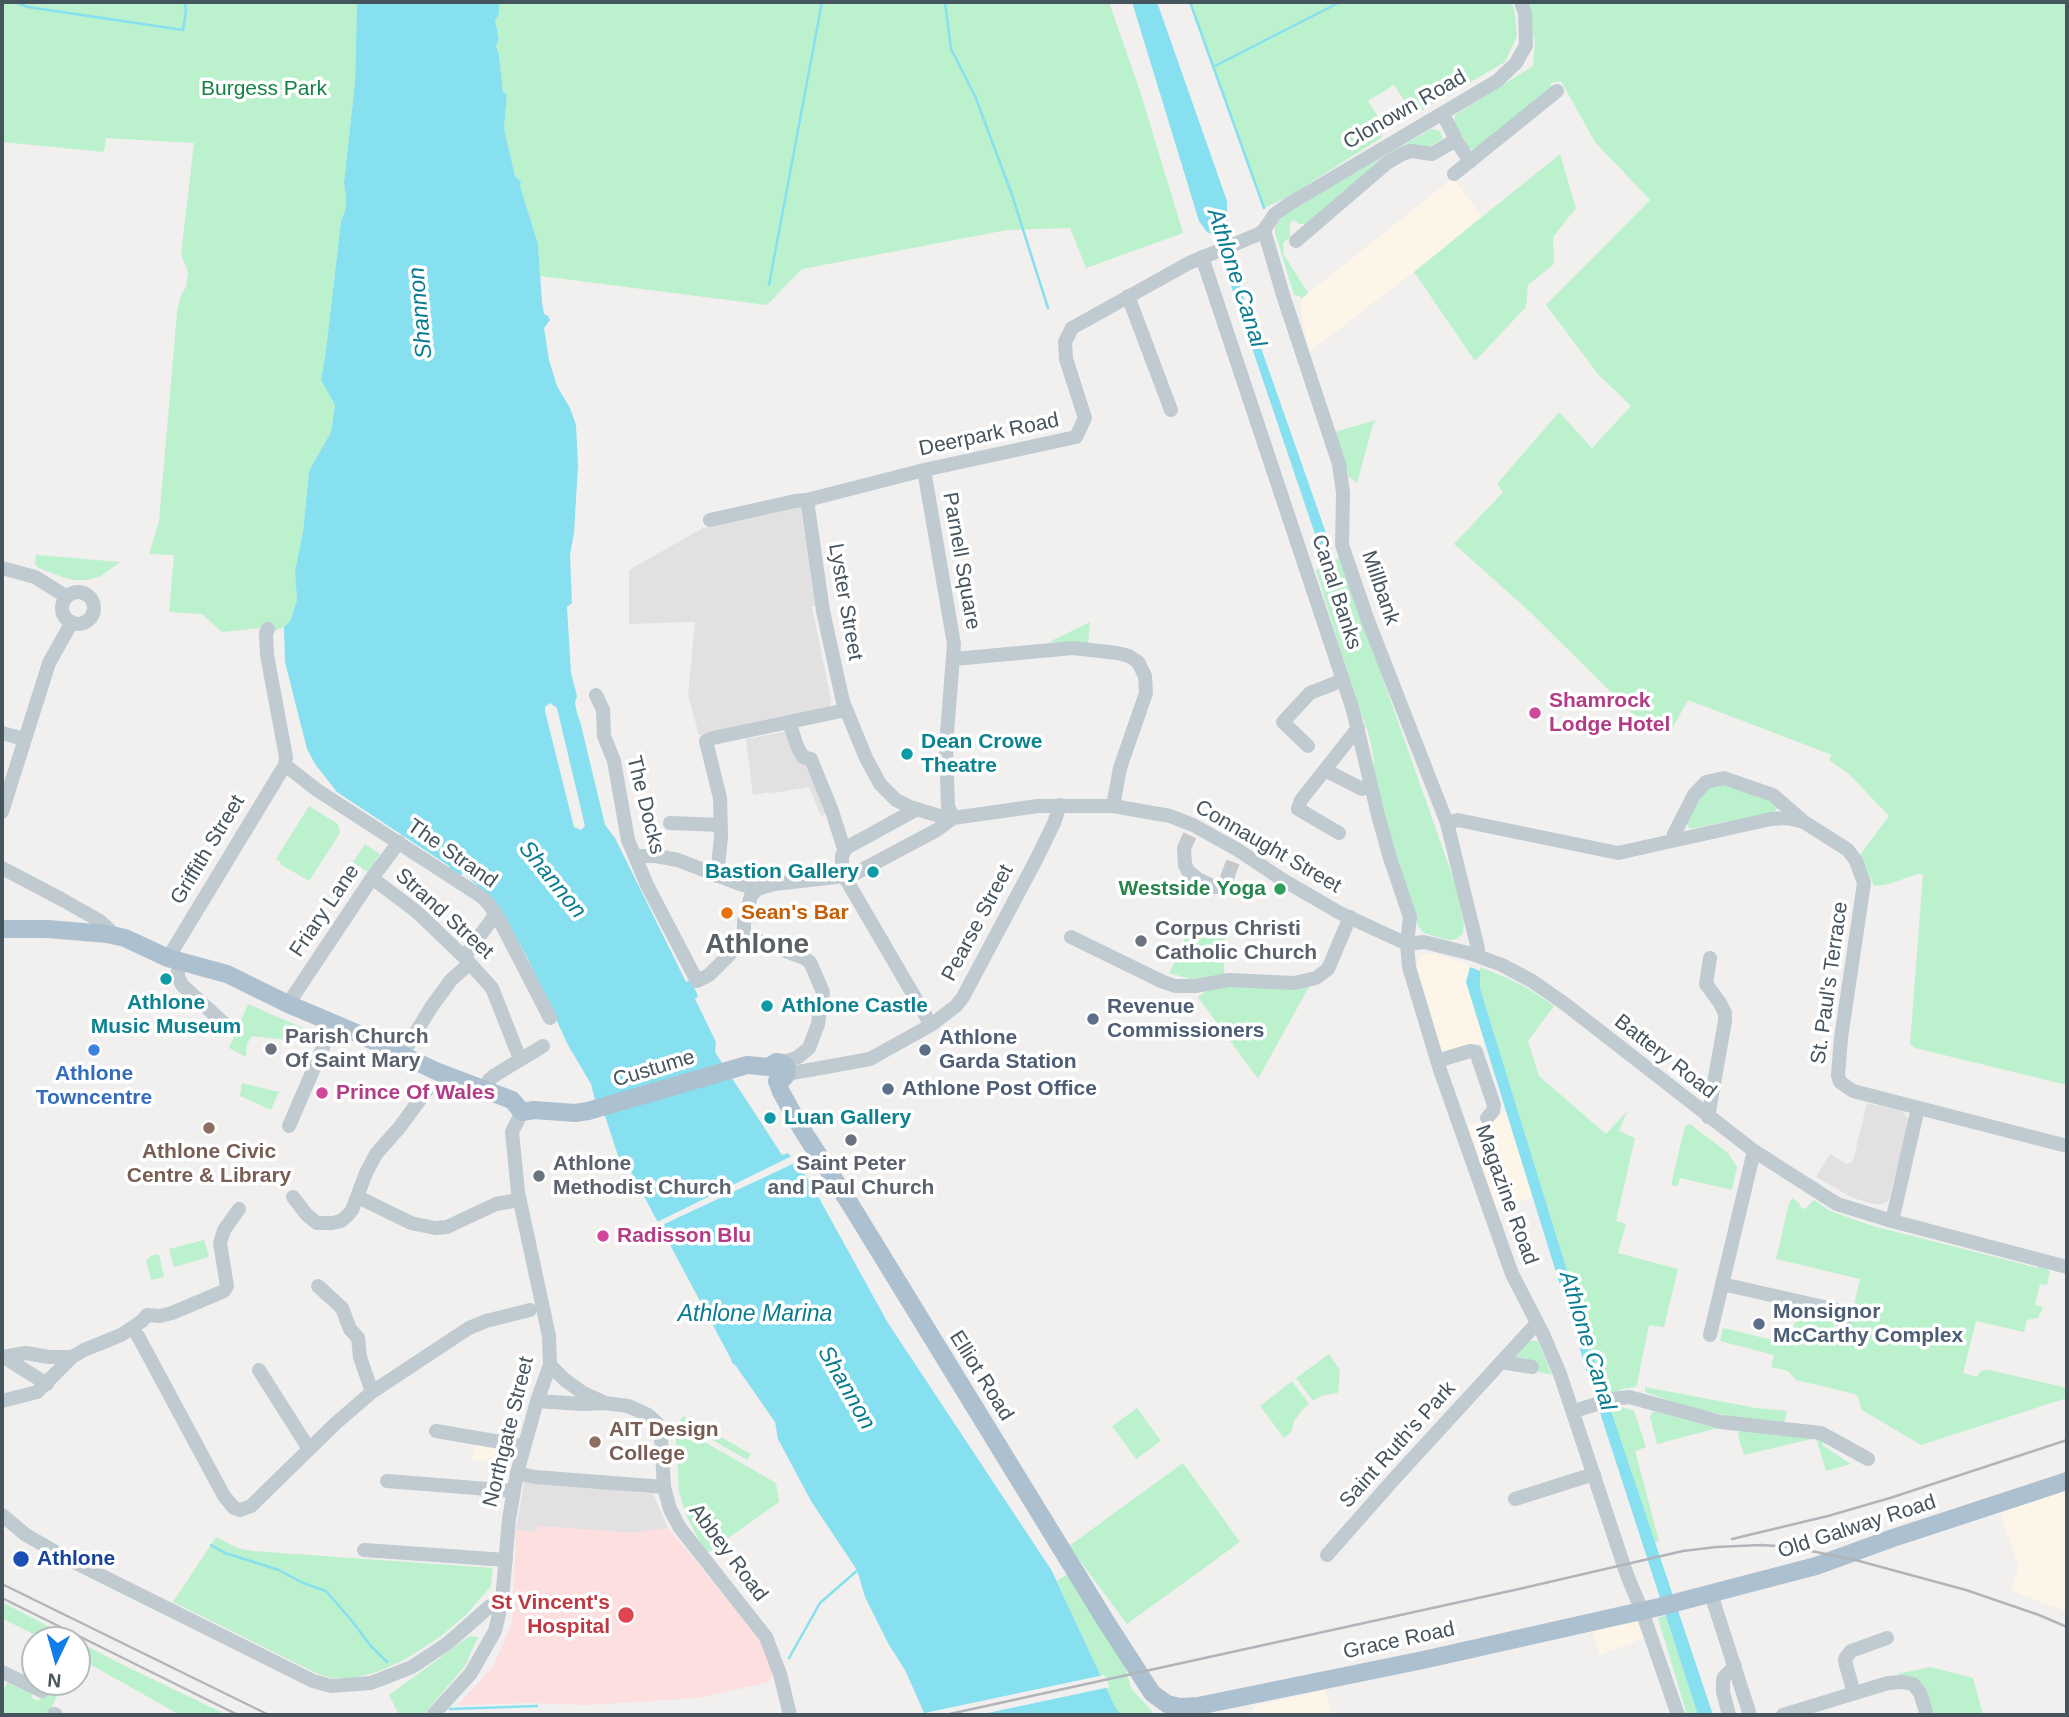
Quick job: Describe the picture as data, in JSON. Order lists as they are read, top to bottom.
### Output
{
  "streets": {
    "main road": [
      "Custume",
      "Elliot Road",
      "Old Galway Road",
      "Grace Road"
    ],
    "street": [
      "Clonown Road",
      "Deerpark Road",
      "Parnell Square",
      "Millbank",
      "Canal Banks",
      "Lyster Street",
      "The Docks",
      "Connaught Street",
      "Griffith Street",
      "The Strand",
      "Friary Lane",
      "Strand Street",
      "Pearse Street",
      "St. Paul's Terrace",
      "Battery Road",
      "Magazine Road",
      "Northgate Street",
      "Saint Ruth's Park",
      "Abbey Road"
    ]
  },
  "crossings": [
    ["Clonown Road", "Deerpark Road"],
    ["Clonown Road", "Millbank"],
    ["Deerpark Road", "Parnell Square"],
    ["Deerpark Road", "Millbank"],
    ["Deerpark Road", "Canal Banks"],
    ["Deerpark Road", "Lyster Street"],
    ["Parnell Square", "Lyster Street"],
    ["Parnell Square", "Connaught Street"],
    ["Millbank", "St. Paul's Terrace"],
    ["Millbank", "Battery Road"],
    ["Canal Banks", "Connaught Street"],
    ["Canal Banks", "Battery Road"],
    ["Canal Banks", "Magazine Road"],
    ["Lyster Street", "Connaught Street"],
    ["Connaught Street", "Pearse Street"],
    ["Connaught Street", "Battery Road"],
    ["Connaught Street", "Magazine Road"],
    ["Griffith Street", "The Strand"],
    ["The Strand", "Friary Lane"],
    ["Friary Lane", "Strand Street"],
    ["Pearse Street", "Custume"],
    ["Pearse Street", "Elliot Road"],
    ["Battery Road", "Magazine Road"],
    ["Custume", "Elliot Road"],
    ["Custume", "Northgate Street"],
    ["Magazine Road", "Saint Ruth's Park"],
    ["Magazine Road", "Old Galway Road"],
    ["Magazine Road", "Grace Road"],
    ["Elliot Road", "Grace Road"],
    ["Northgate Street", "Abbey Road"],
    ["Old Galway Road", "Grace Road"]
  ],
  "districts": ["Athlone"],
  "water": ["Athlone Canal", "Shannon", "Athlone Marina"],
  "parks": ["Burgess Park"],
  "places": [
    "Shamrock Lodge Hotel",
    "Dean Crowe Theatre",
    "Bastion Gallery",
    "Westside Yoga",
    "Sean's Bar",
    "Corpus Christi Catholic Church",
    "Athlone Music Museum",
    "Athlone Castle",
    "Revenue Commissioners",
    "Parish Church Of Saint Mary",
    "Athlone Towncentre",
    "Athlone Garda Station",
    "Athlone Post Office",
    "Prince Of Wales",
    "Luan Gallery",
    "Athlone Civic Centre & Library",
    "Saint Peter and Paul Church",
    "Athlone Methodist Church",
    "Radisson Blu",
    "Monsignor McCarthy Complex",
    "AIT Design College",
    "Athlone",
    "St Vincent's Hospital"
  ],
  "north": "bottom"
}
